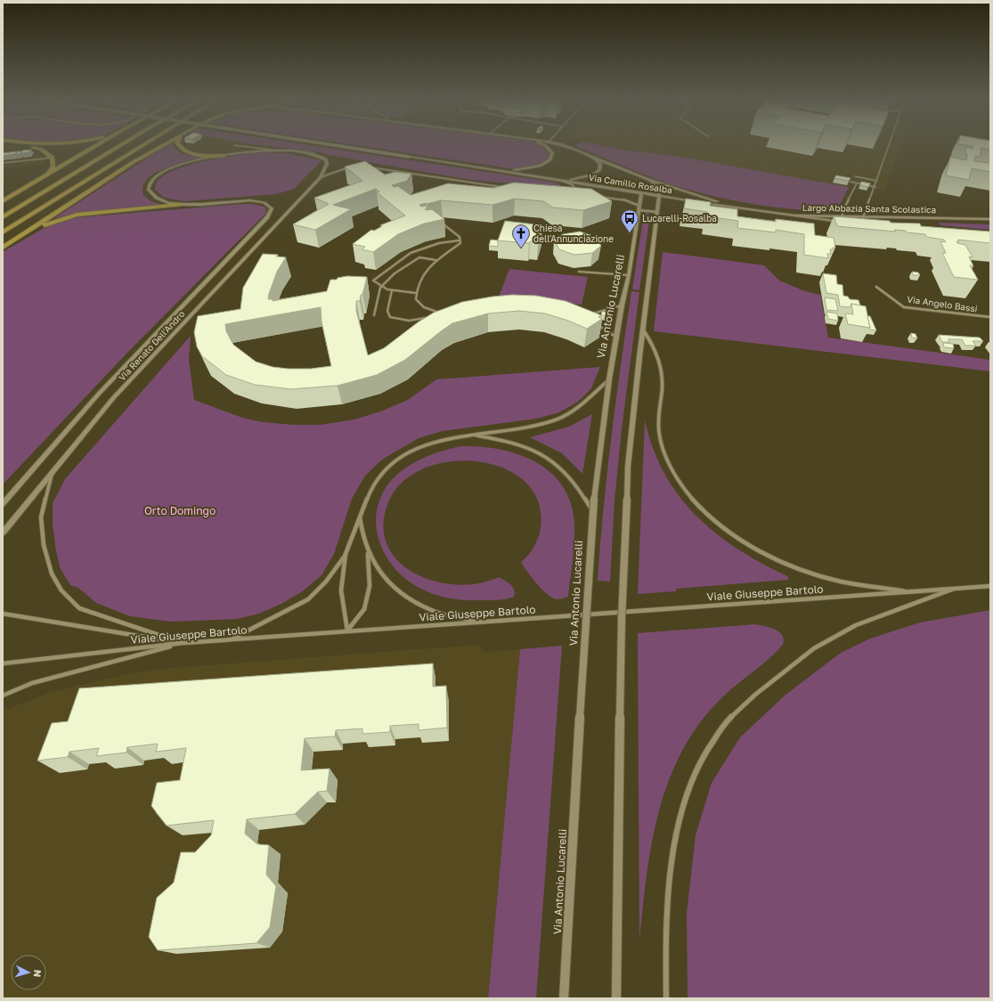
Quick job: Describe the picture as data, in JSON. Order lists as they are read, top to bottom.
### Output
{
  "streets": {
    "street": [
      "Via Camillo Rosalba",
      "Largo Abbazia Santa Scolastica",
      "Via Angelo Bassi",
      "Via Antonio Lucarelli",
      "Via Renato Dell'Andro",
      "Viale Giuseppe Bartolo"
    ]
  },
  "crossings": [
    ["Via Camillo Rosalba", "Largo Abbazia Santa Scolastica"],
    ["Via Camillo Rosalba", "Via Antonio Lucarelli"]
  ],
  "parks": ["Orto Domingo"],
  "places": {
    "bus stop": ["Lucarelli-Rosalba"],
    "church": ["Chiesa dell'Annunciazione"]
  },
  "north": "right"
}
